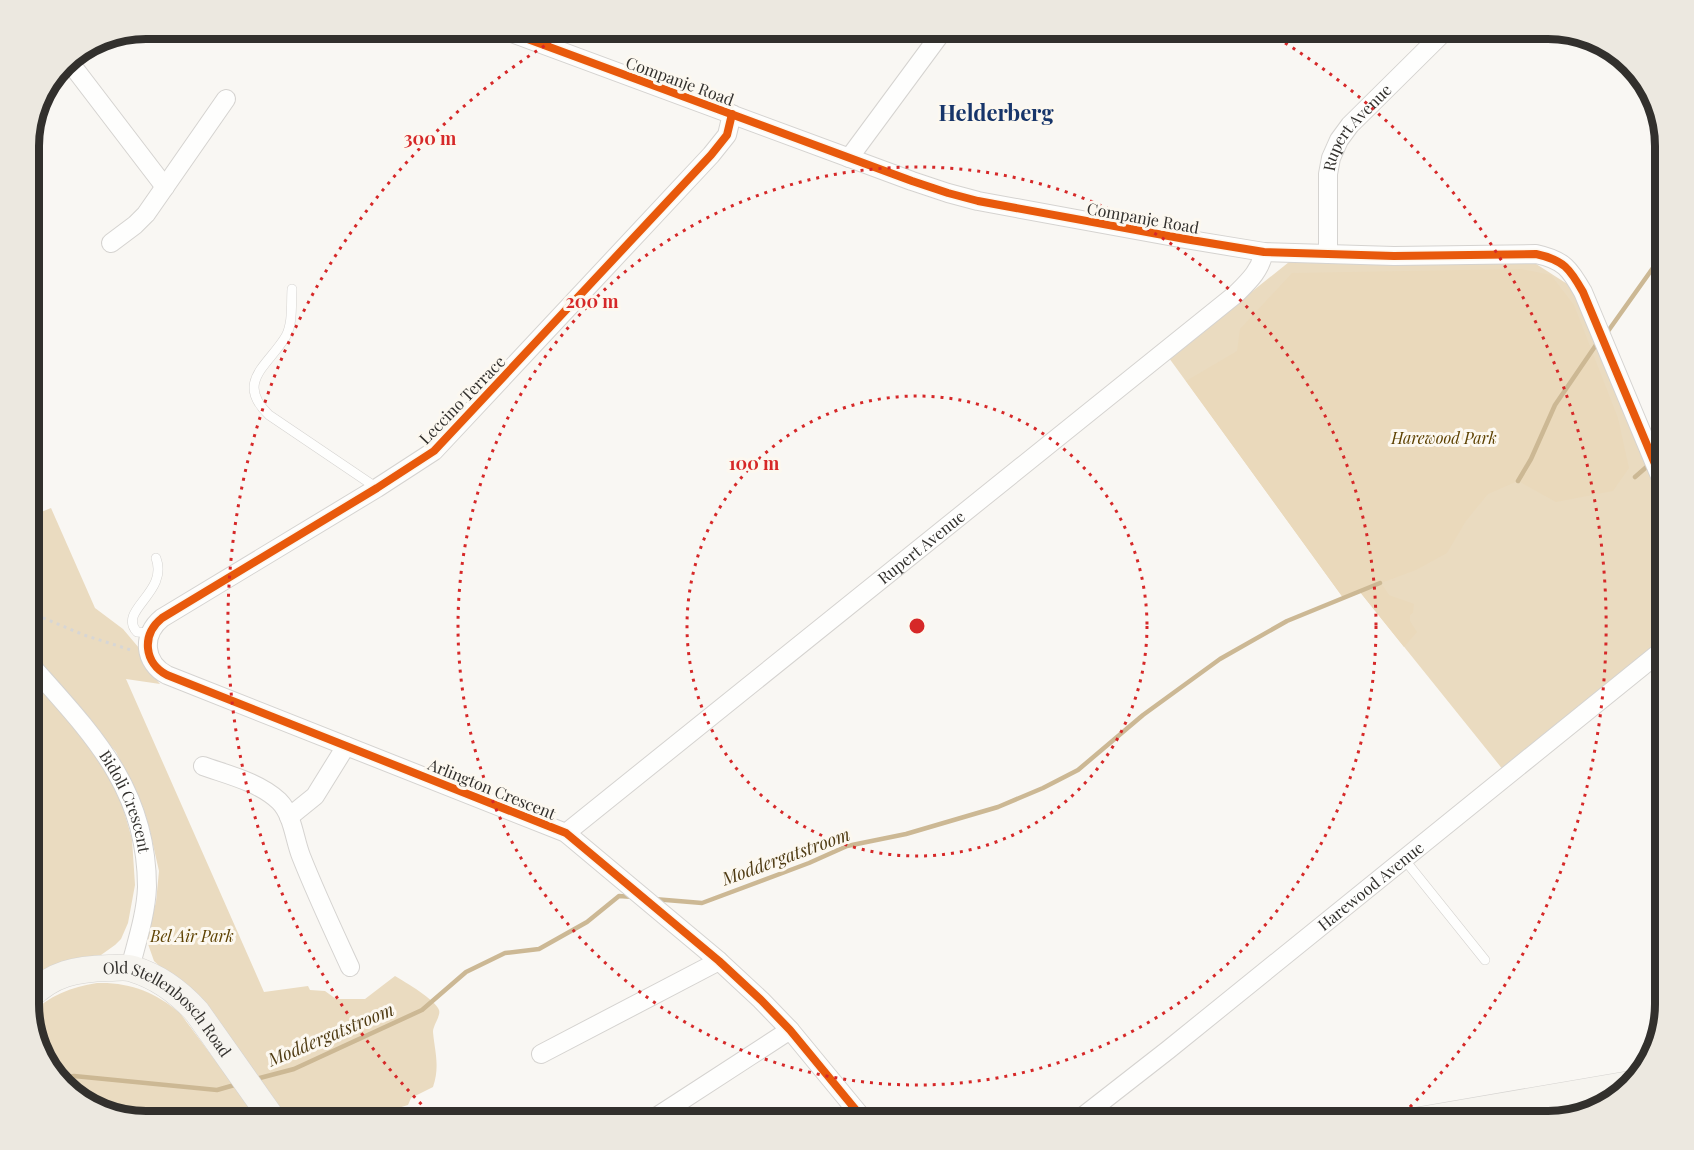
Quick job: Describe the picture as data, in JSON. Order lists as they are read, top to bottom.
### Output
{
  "streets": {
    "street": [
      "Companje Road",
      "Rupert Avenue",
      "Leccino Terrace",
      "Arlington Crescent",
      "Bidoli Crescent",
      "Harewood Avenue",
      "Old Stellenbosch Road"
    ]
  },
  "crossings": [
    ["Companje Road", "Rupert Avenue"],
    ["Companje Road", "Leccino Terrace"],
    ["Rupert Avenue", "Arlington Crescent"],
    ["Bidoli Crescent", "Old Stellenbosch Road"]
  ],
  "districts": ["Helderberg"],
  "water": ["Moddergatstroom"],
  "parks": ["Harewood Park", "Bel Air Park"],
  "rings": ["300 m", "200 m", "100 m"]
}
